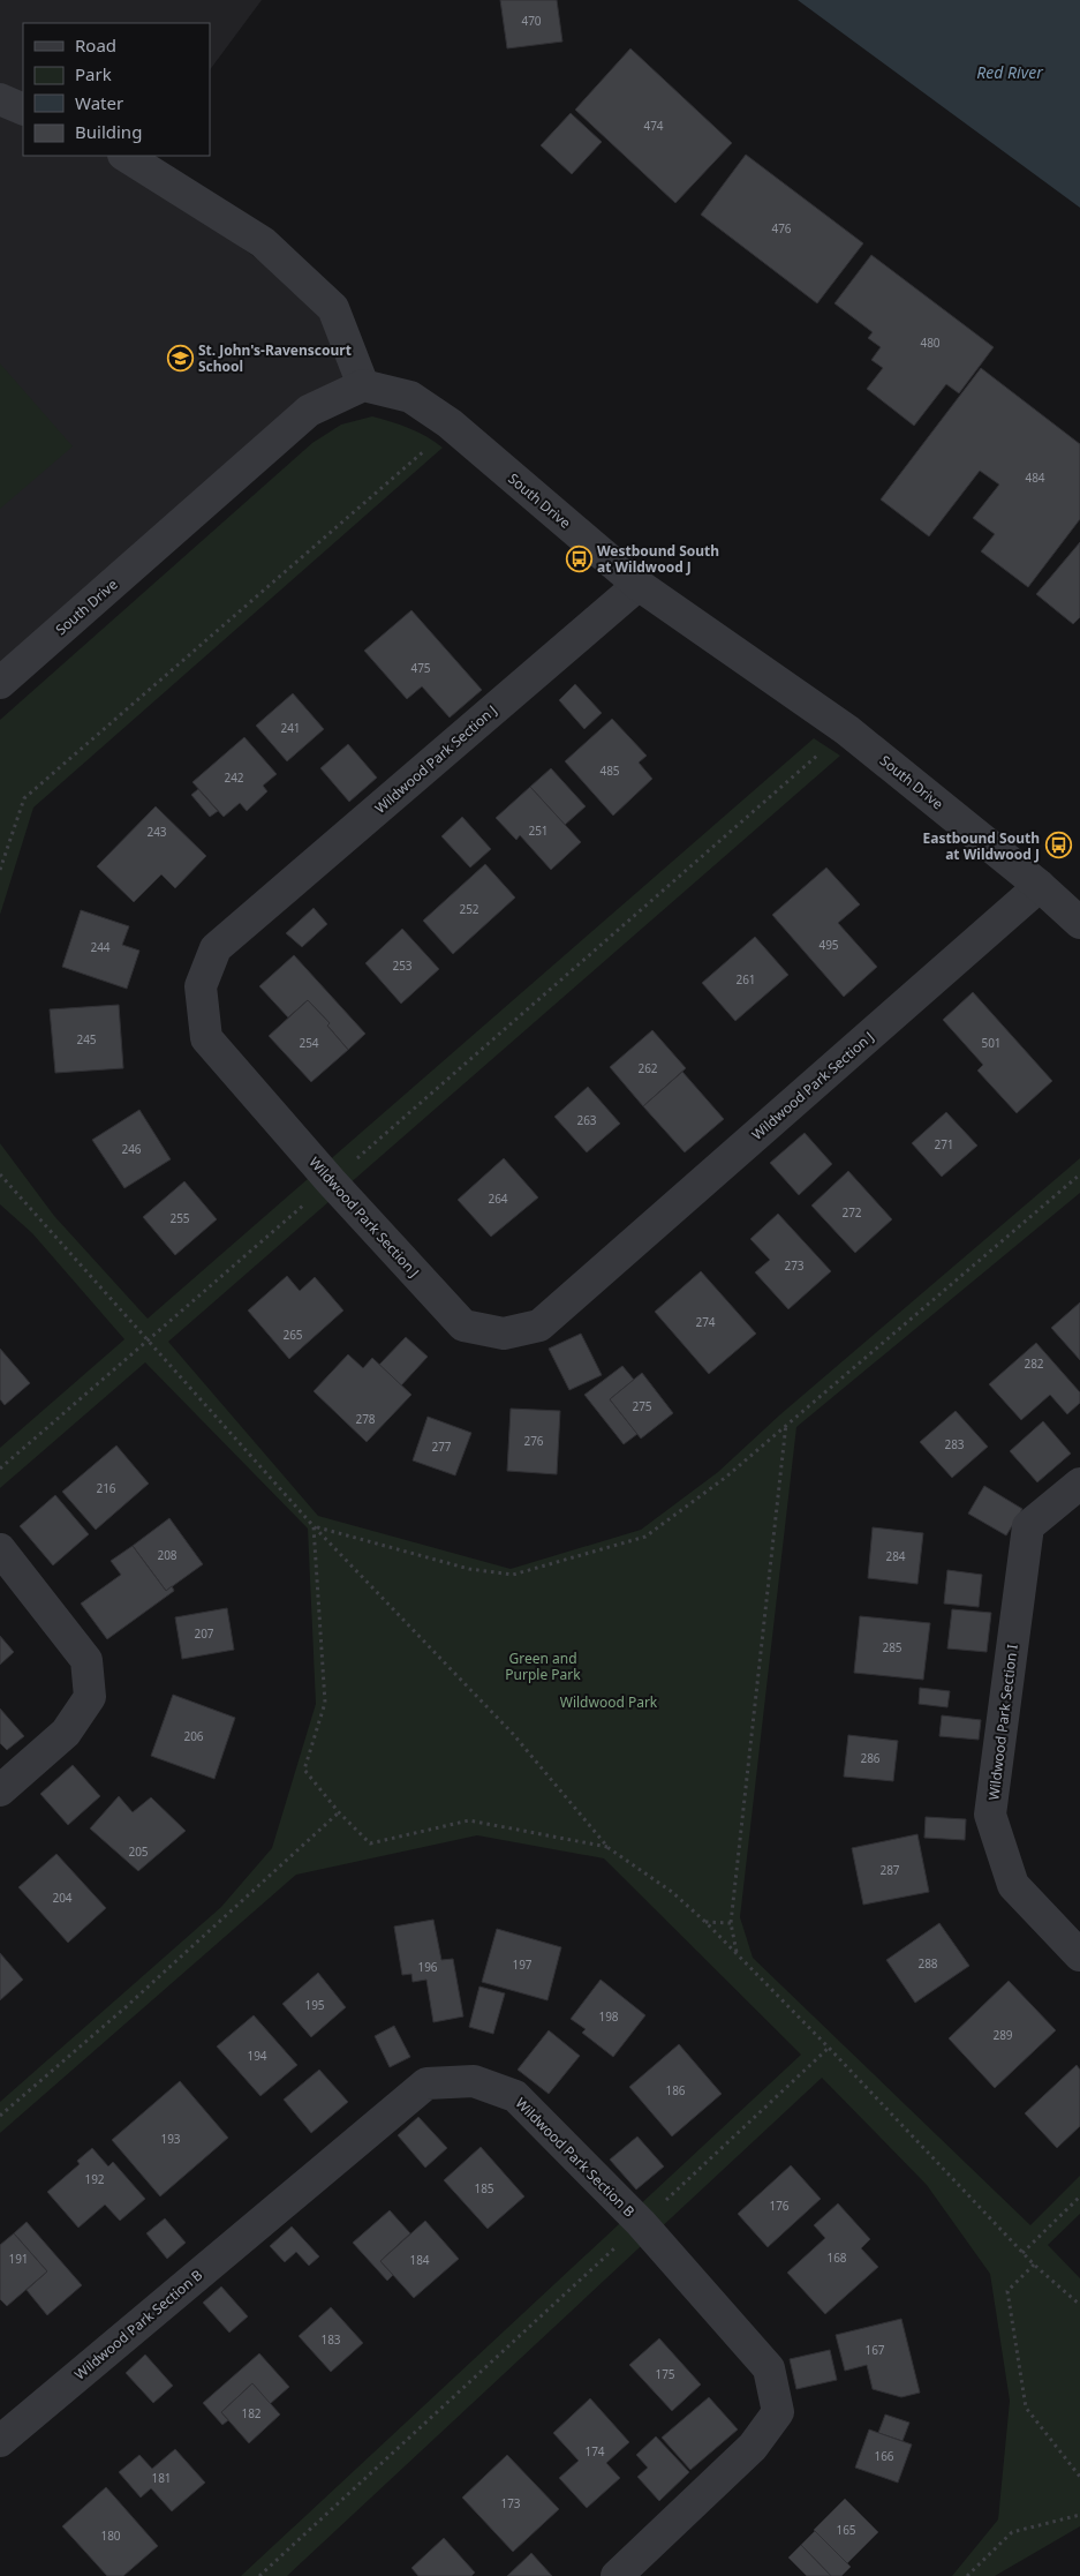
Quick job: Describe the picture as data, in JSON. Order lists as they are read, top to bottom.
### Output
{
  "streets": {
    "street": [
      "South Drive",
      "Wildwood Park Section J",
      "Wildwood Park Section I",
      "Wildwood Park Section B"
    ]
  },
  "crossings": [
    ["South Drive", "Wildwood Park Section J"]
  ],
  "water": ["Red River"],
  "parks": ["Green and Purple Park", "Wildwood Park"],
  "places": {
    "school or university": ["St. John's-Ravenscourt School"],
    "bus stop": ["Westbound South at Wildwood J", "Eastbound South at Wildwood J"]
  },
  "house_numbers": [
    "470",
    "474",
    "476",
    "480",
    "484",
    "475",
    "241",
    "485",
    "242",
    "251",
    "243",
    "252",
    "495",
    "244",
    "253",
    "261",
    "245",
    "254",
    "501",
    "262",
    "263",
    "271",
    "246",
    "264",
    "272",
    "255",
    "273",
    "274",
    "265",
    "282",
    "275",
    "278",
    "276",
    "283",
    "277",
    "216",
    "208",
    "284",
    "207",
    "285",
    "206",
    "286",
    "205",
    "287",
    "204",
    "288",
    "197",
    "196",
    "195",
    "198",
    "289",
    "194",
    "186",
    "193",
    "192",
    "185",
    "176",
    "168",
    "191",
    "184",
    "183",
    "167",
    "175",
    "182",
    "174",
    "166",
    "181",
    "173",
    "165",
    "180"
  ],
  "legend": [
    "Road",
    "Park",
    "Water",
    "Building"
  ]
}
